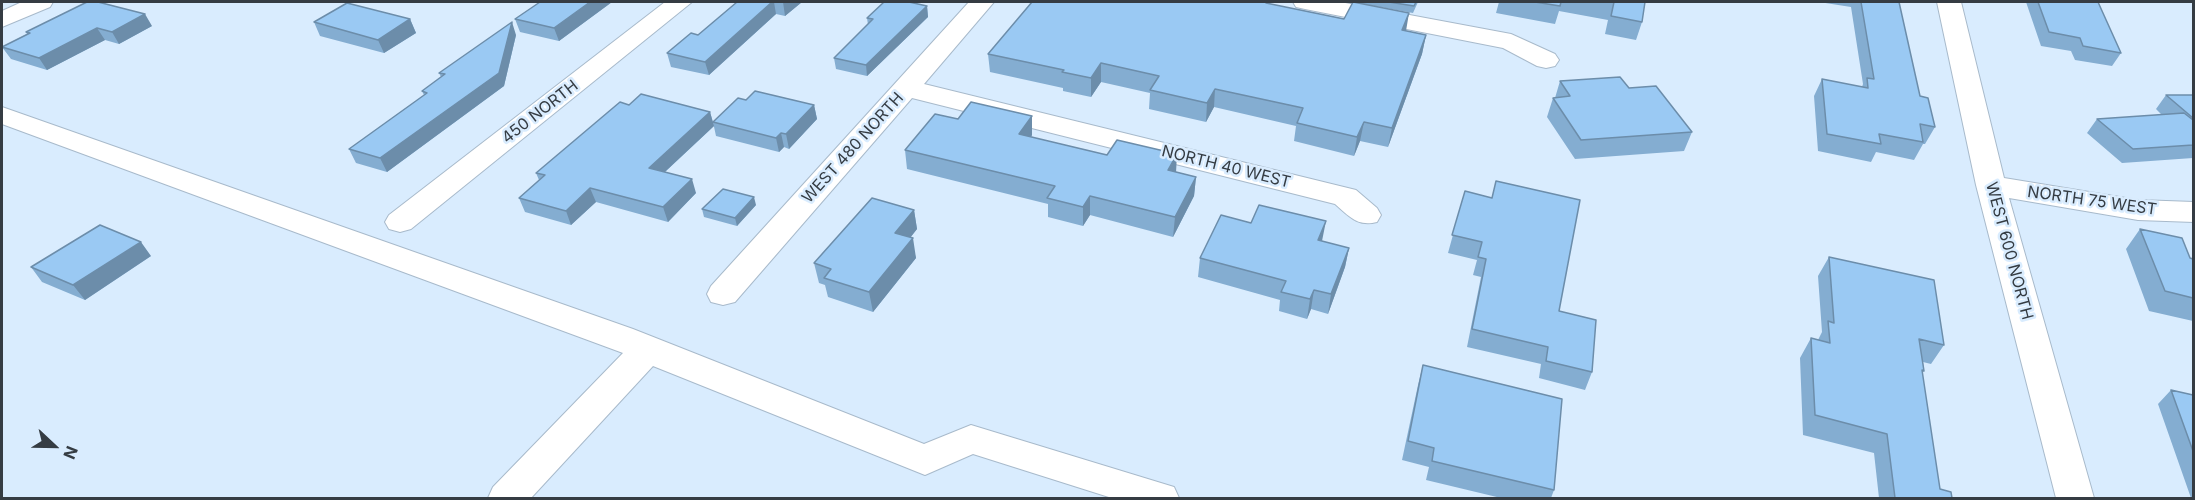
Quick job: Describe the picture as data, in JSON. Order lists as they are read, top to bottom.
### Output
{
  "streets": {
    "street": [
      "450 NORTH",
      "WEST 480 NORTH",
      "NORTH 40 WEST",
      "NORTH 75 WEST",
      "WEST 600 NORTH"
    ]
  },
  "crossings": [
    ["WEST 480 NORTH", "NORTH 40 WEST"],
    ["NORTH 75 WEST", "WEST 600 NORTH"]
  ],
  "north": "right"
}
